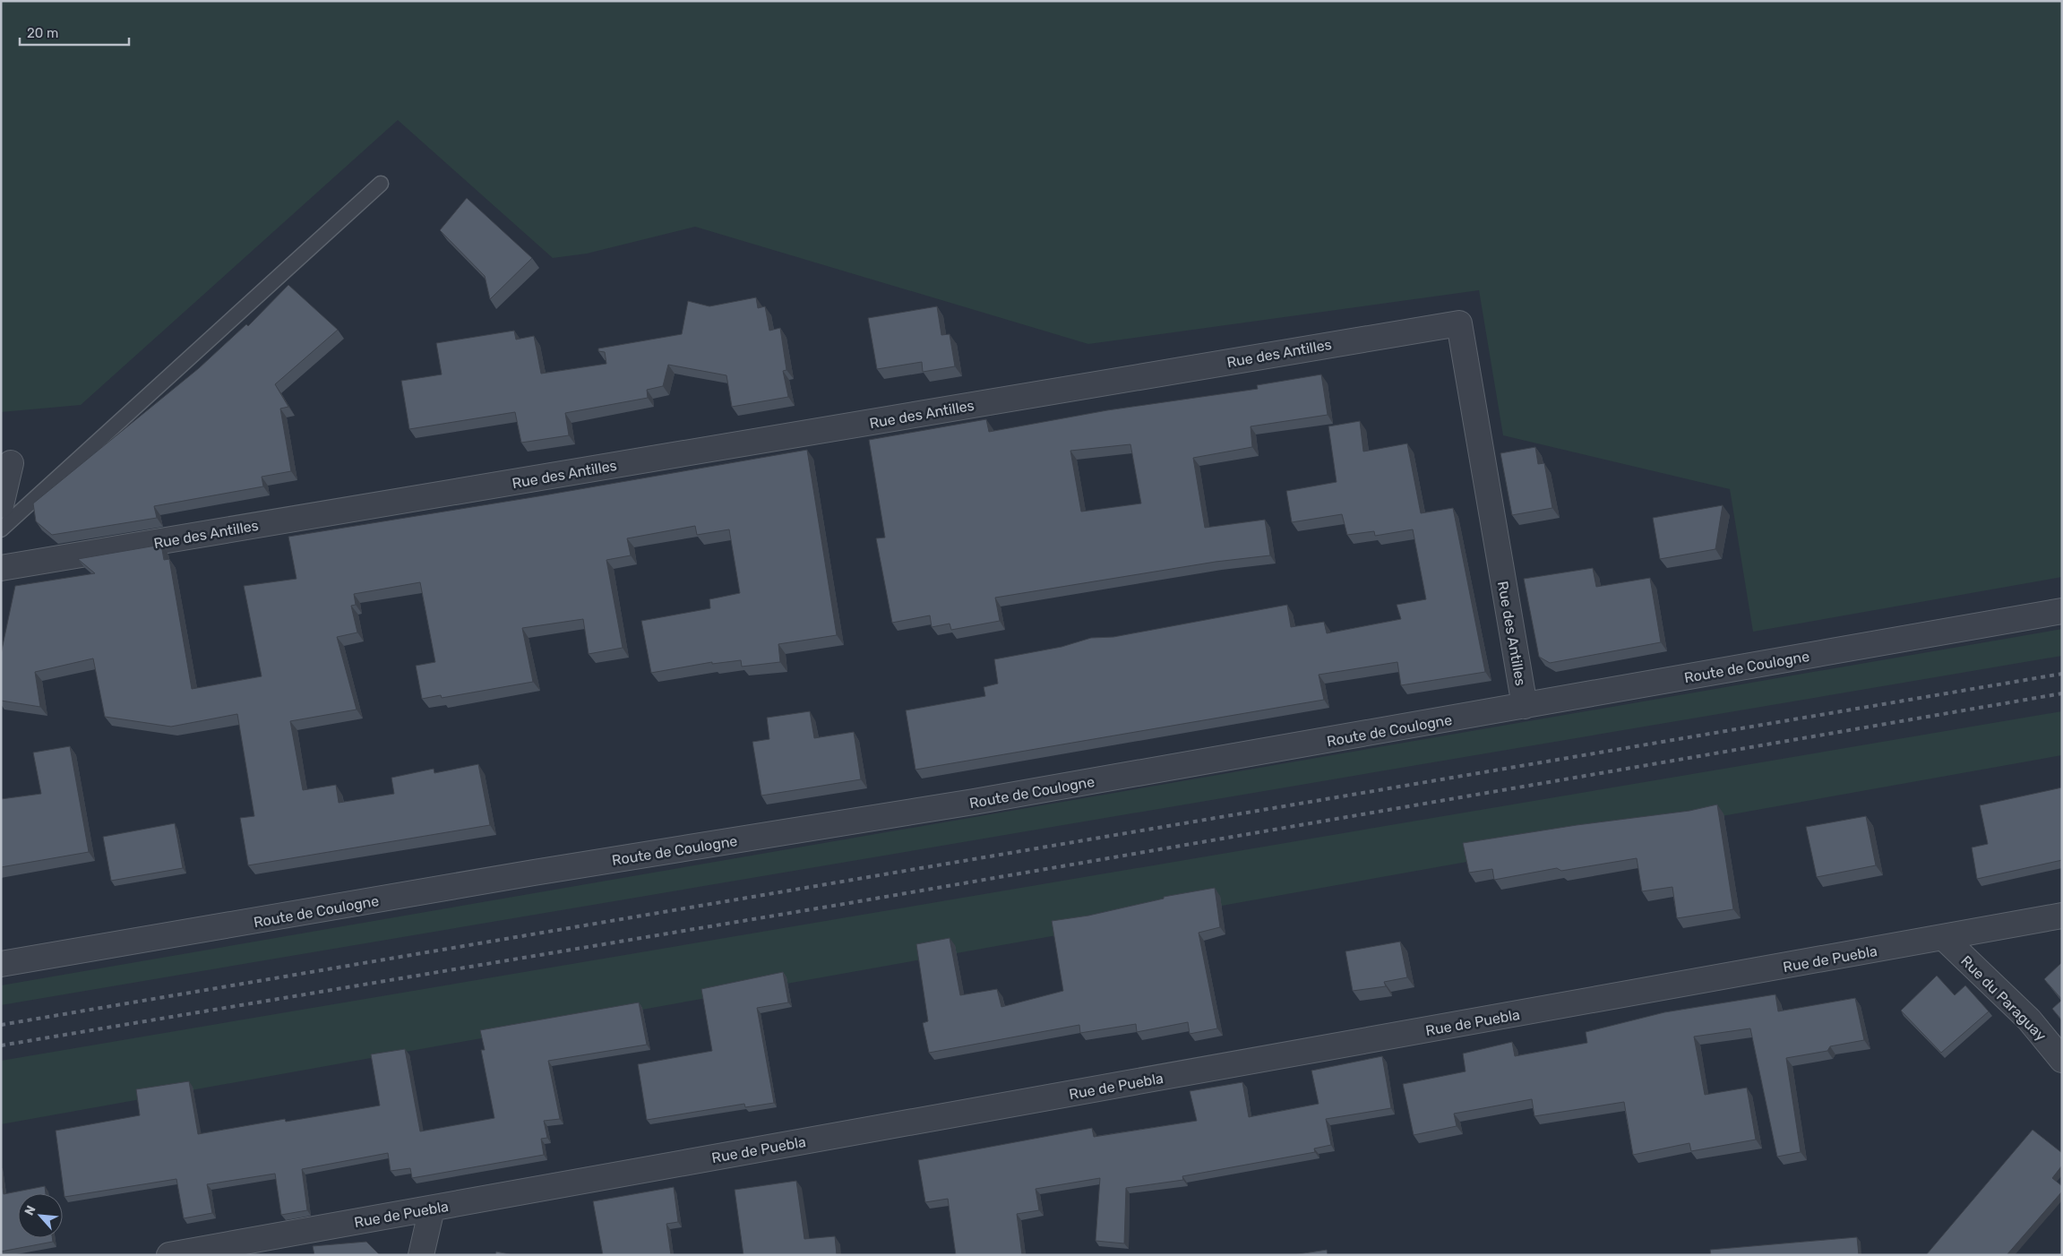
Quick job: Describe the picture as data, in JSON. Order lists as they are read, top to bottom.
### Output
{
  "streets": {
    "street": [
      "Rue des Antilles",
      "Route de Coulogne",
      "Rue de Puebla",
      "Rue du Paraguay"
    ]
  },
  "crossings": [
    ["Rue des Antilles", "Route de Coulogne"],
    ["Rue de Puebla", "Rue du Paraguay"]
  ],
  "scale_bar": "20 m",
  "north": "top left"
}
